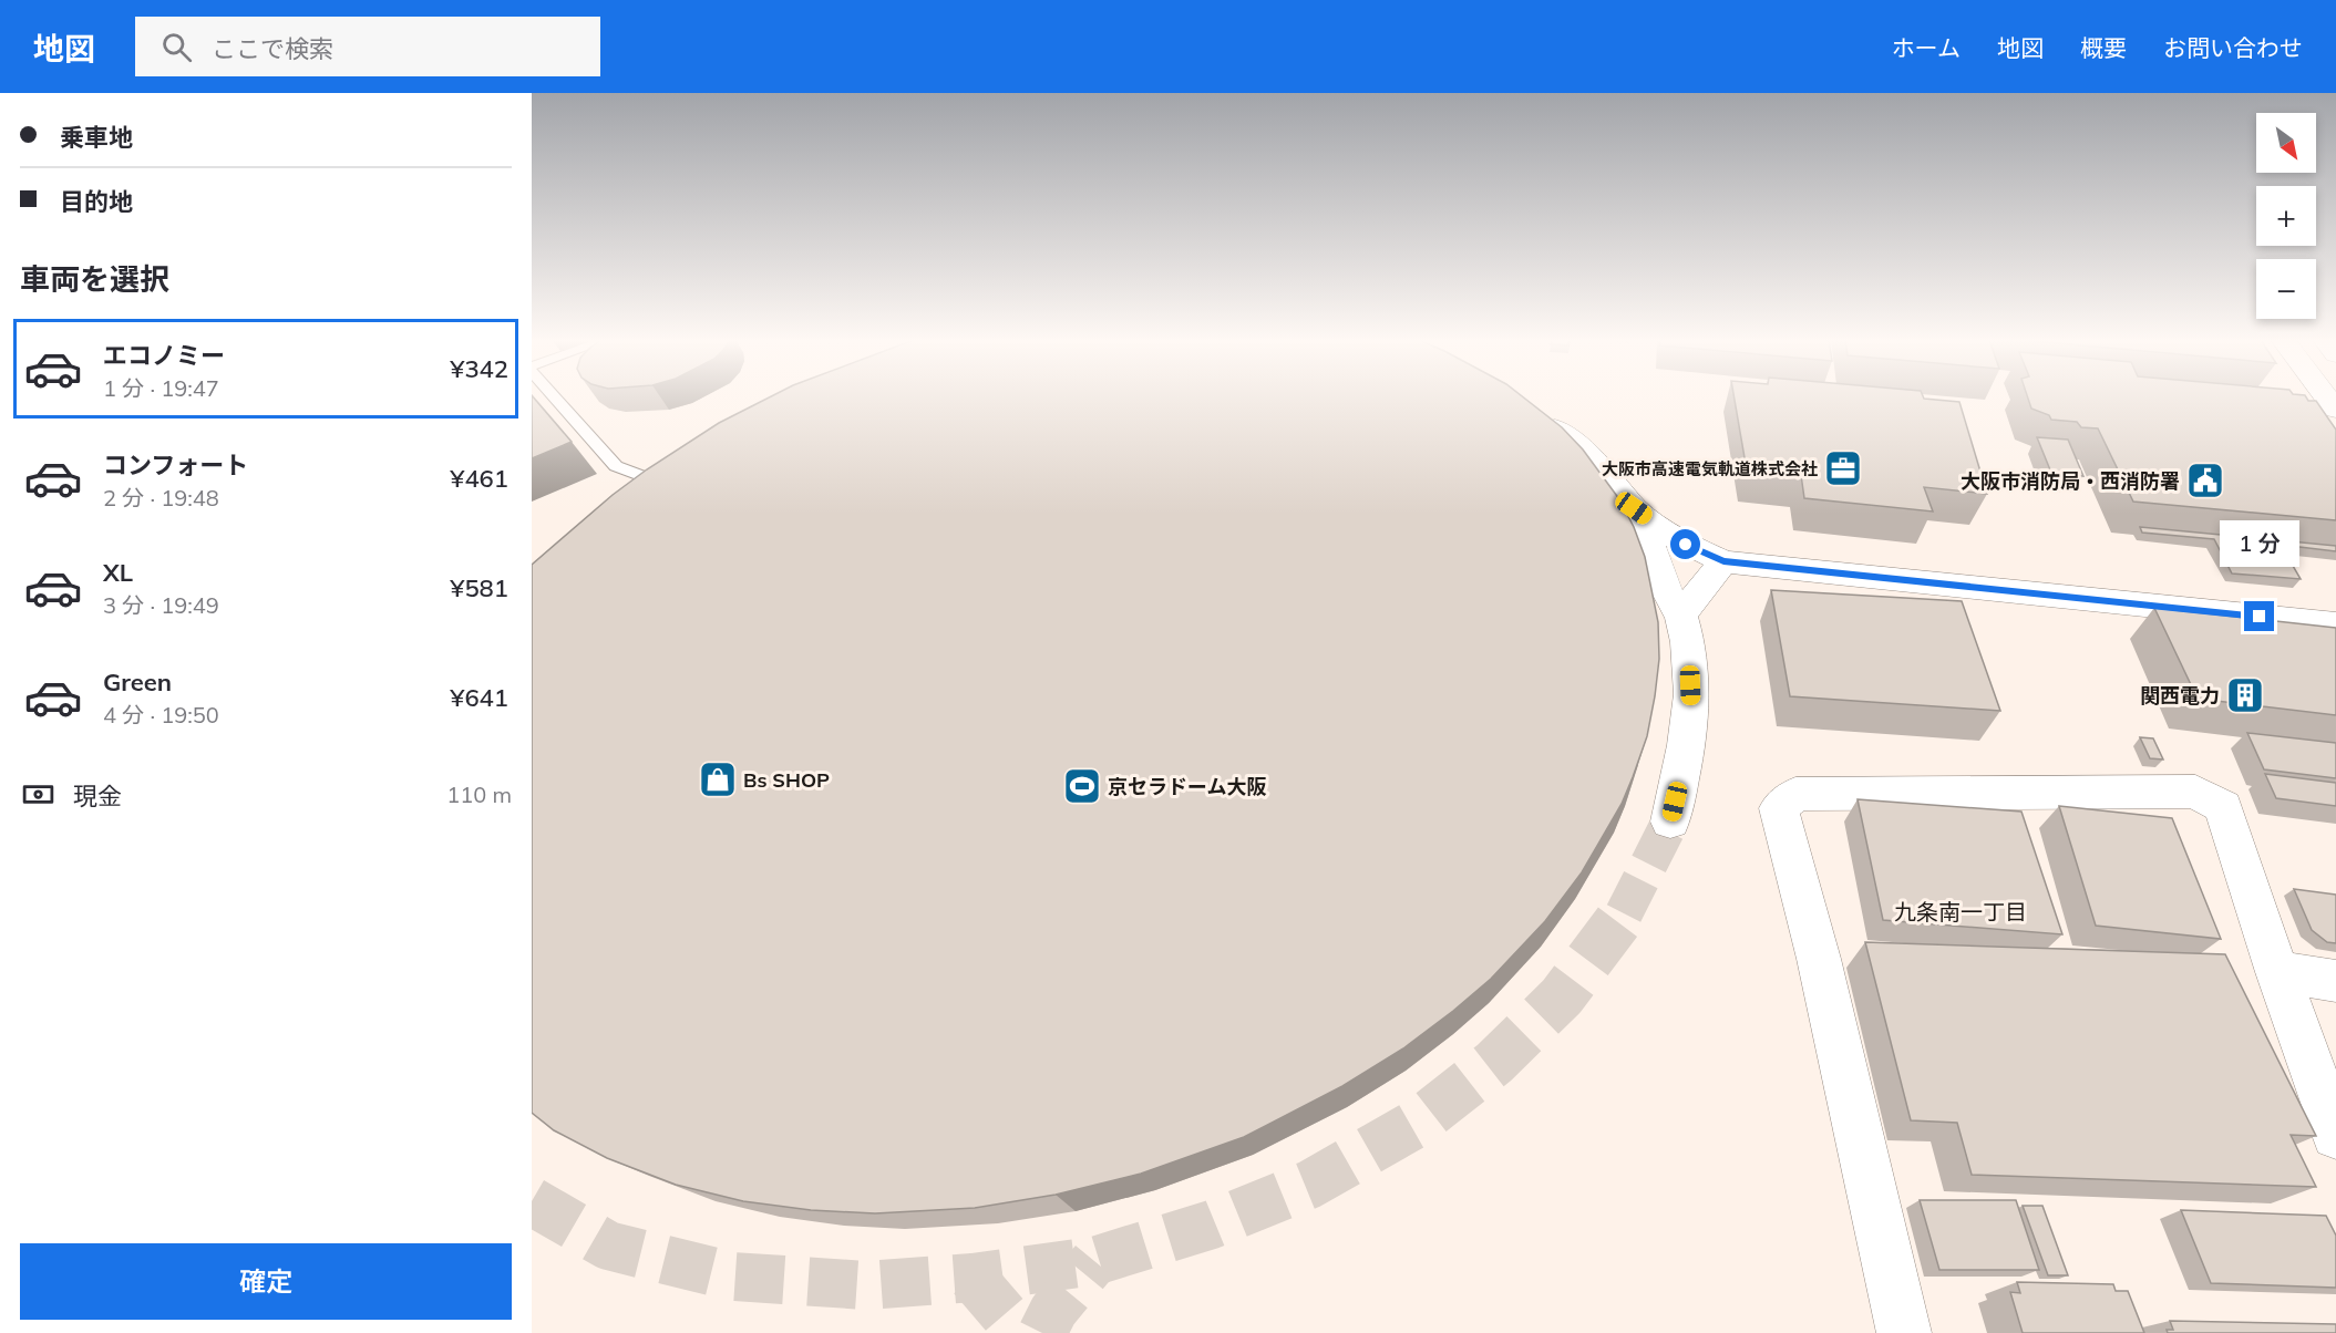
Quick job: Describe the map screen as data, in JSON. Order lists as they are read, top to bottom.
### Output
{
  "districts": ["九条南一丁目"],
  "places": {
    "office": ["大阪市高速電気軌道株式会社"],
    "public building": ["大阪市消防局・西消防署"],
    "building": ["関西電力"],
    "shop": ["Bs SHOP"],
    "sports": ["京セラドーム大阪"]
  },
  "north": "bottom right",
  "page": {
    "header": "地図",
    "search": "ここで検索",
    "nav": [
      "ホーム",
      "地図",
      "概要",
      "お問い合わせ"
    ],
    "banner": ["乗車地", "目的地"],
    "map_buttons": ["+", "−"],
    "heading": "車両を選択",
    "list": [
      {
        "name": "エコノミー",
        "note": "1 分 · 19:47",
        "value": "¥342"
      },
      {
        "name": "コンフォート",
        "note": "2 分 · 19:48",
        "value": "¥461"
      },
      {
        "name": "XL",
        "note": "3 分 · 19:49",
        "value": "¥581"
      },
      {
        "name": "Green",
        "note": "4 分 · 19:50",
        "value": "¥641"
      }
    ],
    "bubble": "1 分",
    "pay": ["現金", "110 m"],
    "buttons": "確定"
  }
}
